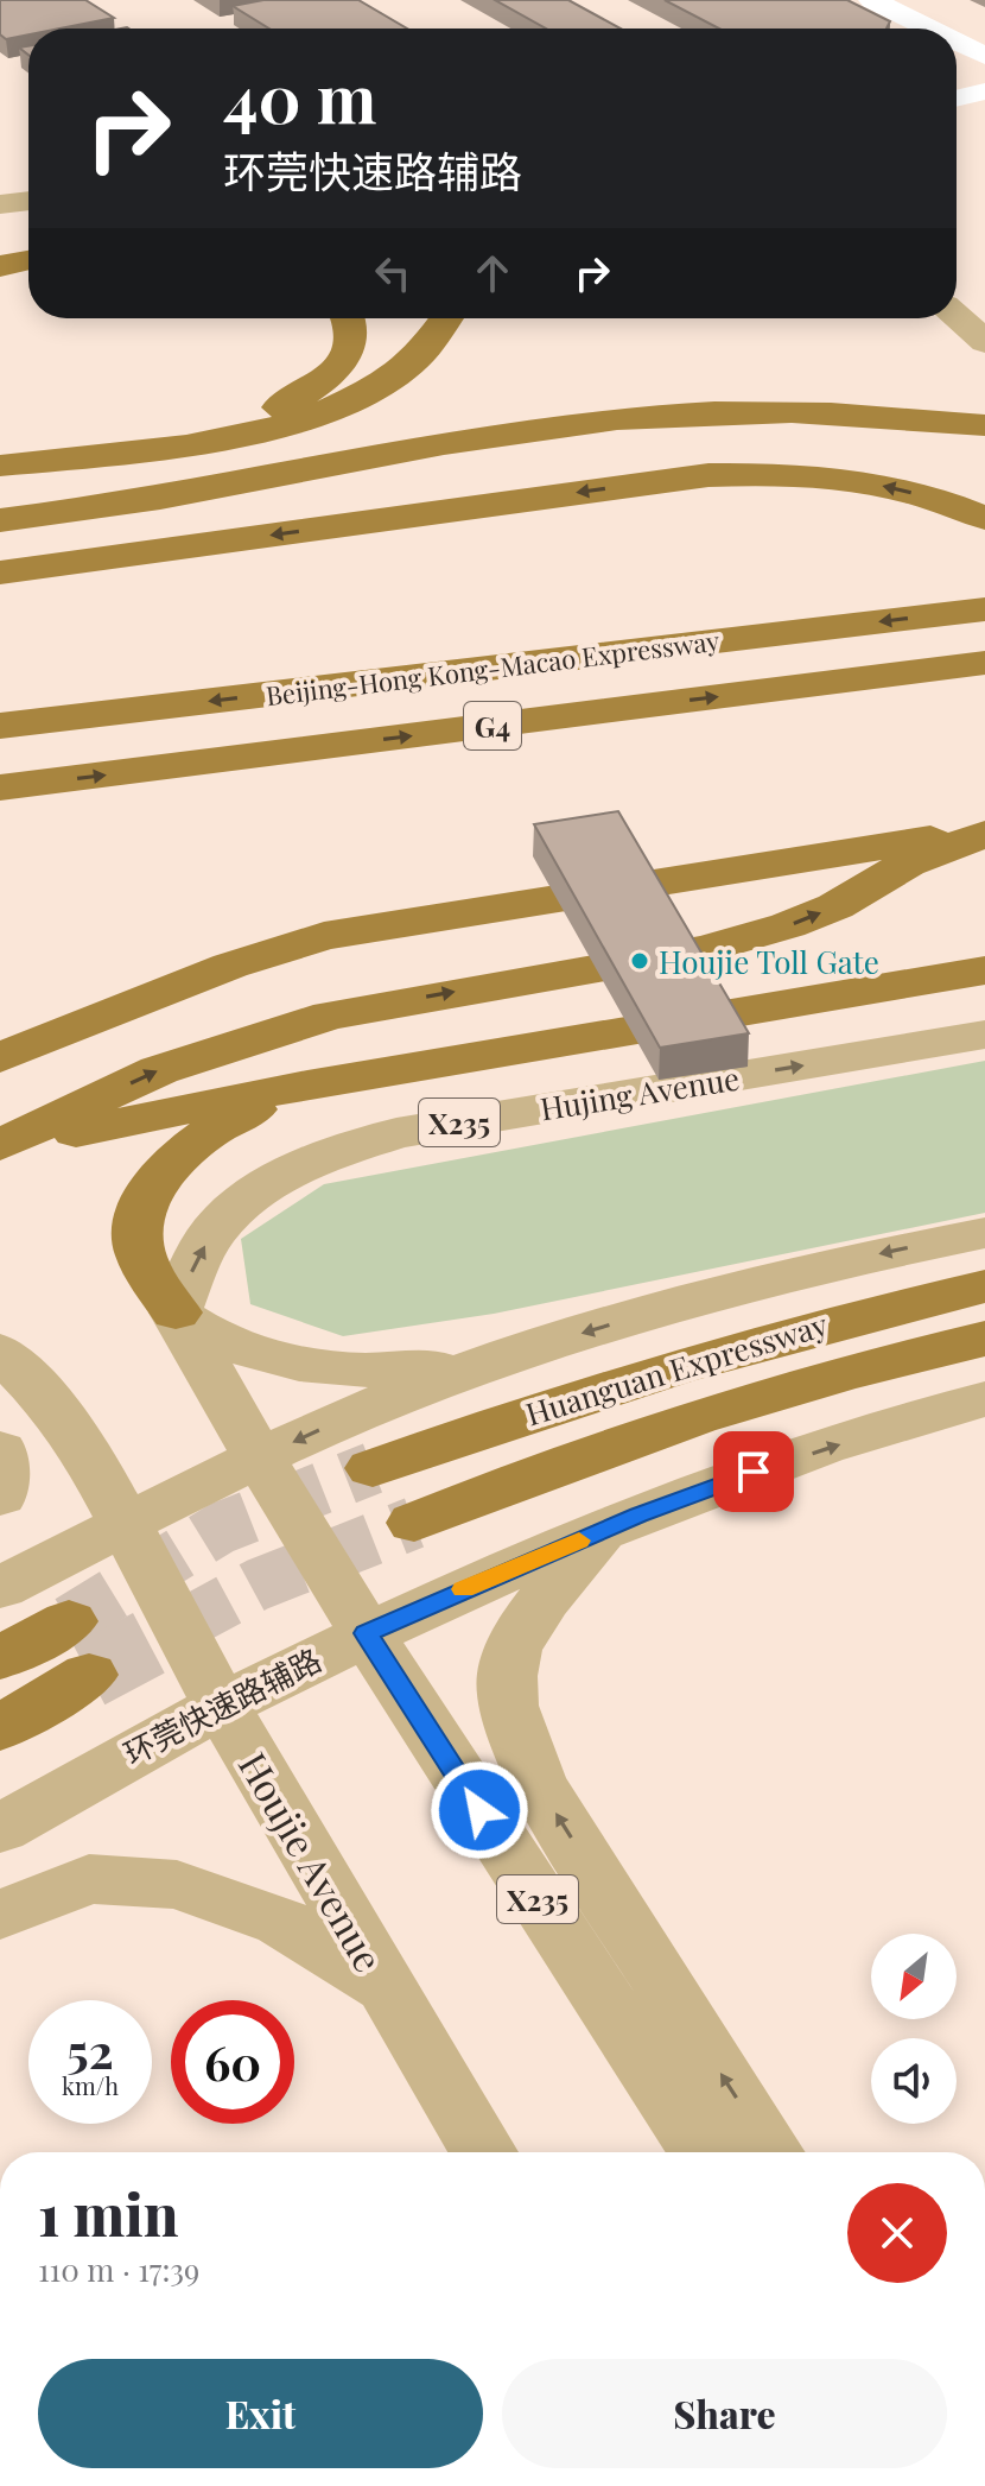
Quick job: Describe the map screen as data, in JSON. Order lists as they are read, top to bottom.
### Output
{
  "streets": {
    "highway": ["Beijing-Hong Kong-Macao Expressway", "G4", "Huanguan Expressway"],
    "main road": [
      "Hujing Avenue",
      "X235",
      "环莞快速路辅路",
      "Houjie Avenue"
    ]
  },
  "crossings": [
    ["Hujing Avenue", "X235"],
    ["X235", "环莞快速路辅路"],
    ["环莞快速路辅路", "Houjie Avenue"]
  ],
  "places": ["Houjie Toll Gate"],
  "north": "bottom left",
  "page": {
    "turn": ["40 m", "环莞快速路辅路"],
    "speed": "52 km/h",
    "limit": "60",
    "heading": ["1 min", "110 m · 17:39"],
    "buttons": ["Exit", "Share"]
  }
}
